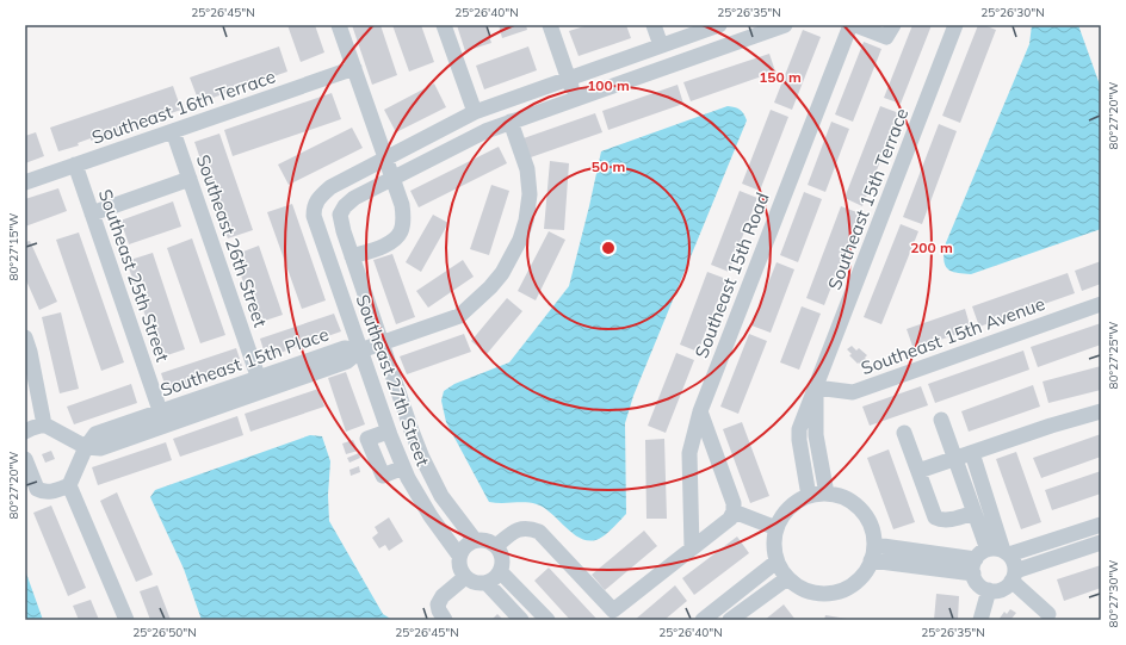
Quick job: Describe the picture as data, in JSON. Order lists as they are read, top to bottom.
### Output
{
  "streets": {
    "street": [
      "Southeast 16th Terrace",
      "Southeast 15th Terrace",
      "Southeast 26th Street",
      "Southeast 25th Street",
      "Southeast 15th Road",
      "Southeast 15th Avenue",
      "Southeast 15th Place",
      "Southeast 27th Street"
    ]
  },
  "crossings": [
    ["Southeast 16th Terrace", "Southeast 26th Street"],
    ["Southeast 16th Terrace", "Southeast 25th Street"],
    ["Southeast 15th Terrace", "Southeast 15th Avenue"],
    ["Southeast 26th Street", "Southeast 15th Place"],
    ["Southeast 25th Street", "Southeast 15th Place"],
    ["Southeast 15th Place", "Southeast 27th Street"]
  ],
  "coordinates": [
    "25°26'45\"N",
    "25°26'40\"N",
    "25°26'35\"N",
    "25°26'30\"N",
    "80°27'20\"W",
    "80°27'15\"W",
    "80°27'25\"W",
    "80°27'30\"W",
    "25°26'50\"N"
  ],
  "rings": [
    "150 m",
    "100 m",
    "50 m",
    "200 m"
  ]
}
